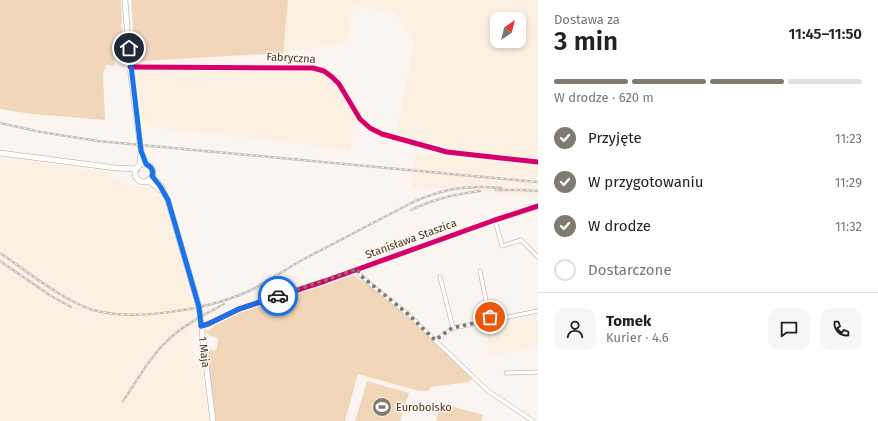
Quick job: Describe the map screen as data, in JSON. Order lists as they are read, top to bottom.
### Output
{
  "streets": {
    "street": ["Fabryczna", "Stanisława Staszica", "1 Maja"]
  },
  "crossings": [
    ["Stanisława Staszica", "1 Maja"]
  ],
  "places": {
    "sports": ["Euroboisko"]
  },
  "north": "top right",
  "page": {
    "heading": ["3 min", "Dostawa za", "11:45–11:50"],
    "panel": ["Tomek", "Kurier · 4.6"],
    "bar": "W drodze · 620 m",
    "list": [
      ["Przyjęte", "11:23"],
      ["W przygotowaniu", "11:29"],
      ["W drodze", "11:32"],
      "Dostarczone"
    ]
  }
}
